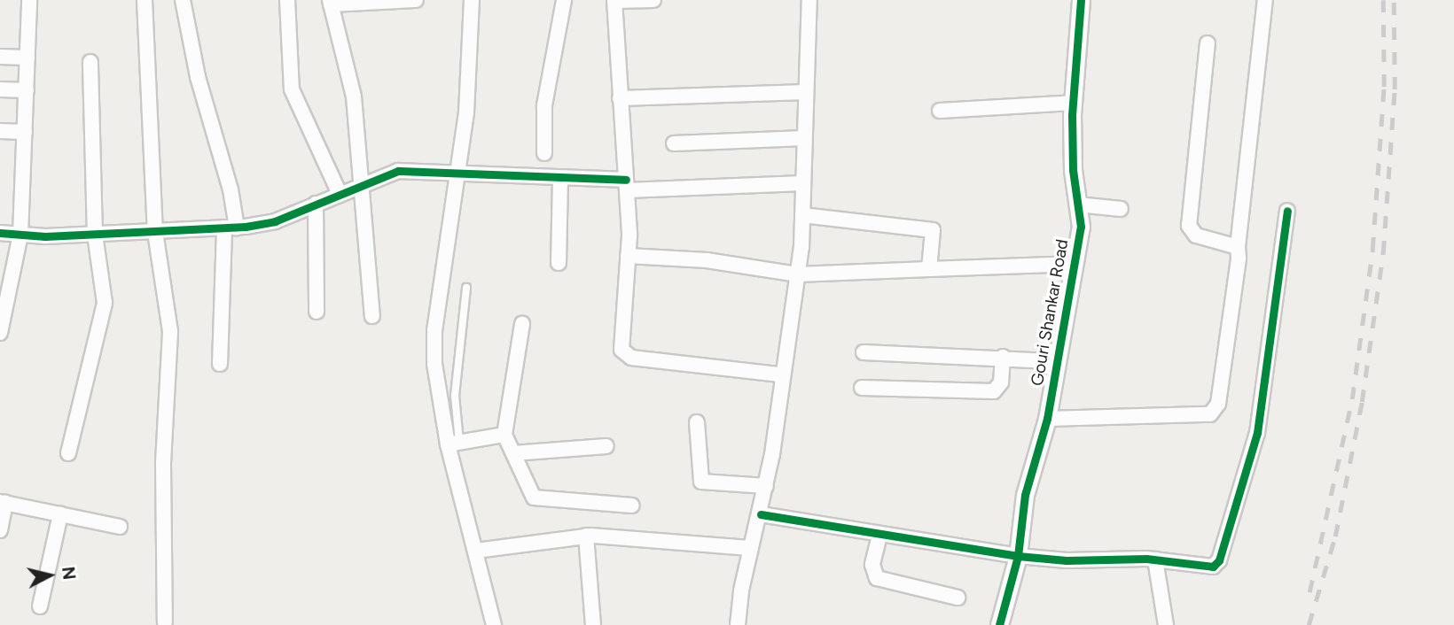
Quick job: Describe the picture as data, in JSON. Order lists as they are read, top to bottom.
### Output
{
  "streets": {
    "street": ["Gouri Shankar Road"]
  },
  "north": "right"
}
